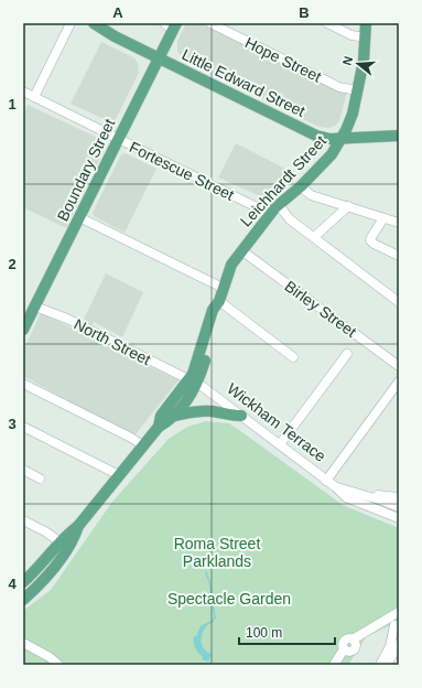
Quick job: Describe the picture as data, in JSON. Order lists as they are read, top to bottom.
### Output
{
  "streets": {
    "main road": ["Little Edward Street", "Boundary Street", "Leichhardt Street"],
    "street": [
      "Hope Street",
      "Fortescue Street",
      "Birley Street",
      "North Street",
      "Wickham Terrace"
    ]
  },
  "crossings": [
    ["Hope Street", "Leichhardt Street"],
    ["Little Edward Street", "Boundary Street"],
    ["Little Edward Street", "Leichhardt Street"],
    ["Boundary Street", "Fortescue Street"],
    ["Boundary Street", "North Street"],
    ["Fortescue Street", "Leichhardt Street"],
    ["Leichhardt Street", "Birley Street"],
    ["Leichhardt Street", "North Street"],
    ["Leichhardt Street", "Wickham Terrace"],
    ["North Street", "Wickham Terrace"]
  ],
  "parks": ["Roma Street Parklands", "Spectacle Garden"],
  "scale_bar": "100 m",
  "north": "left",
  "grid": {
    "columns": ["A", "B"],
    "rows": [
      "1",
      "2",
      "3",
      "4"
    ]
  }
}
